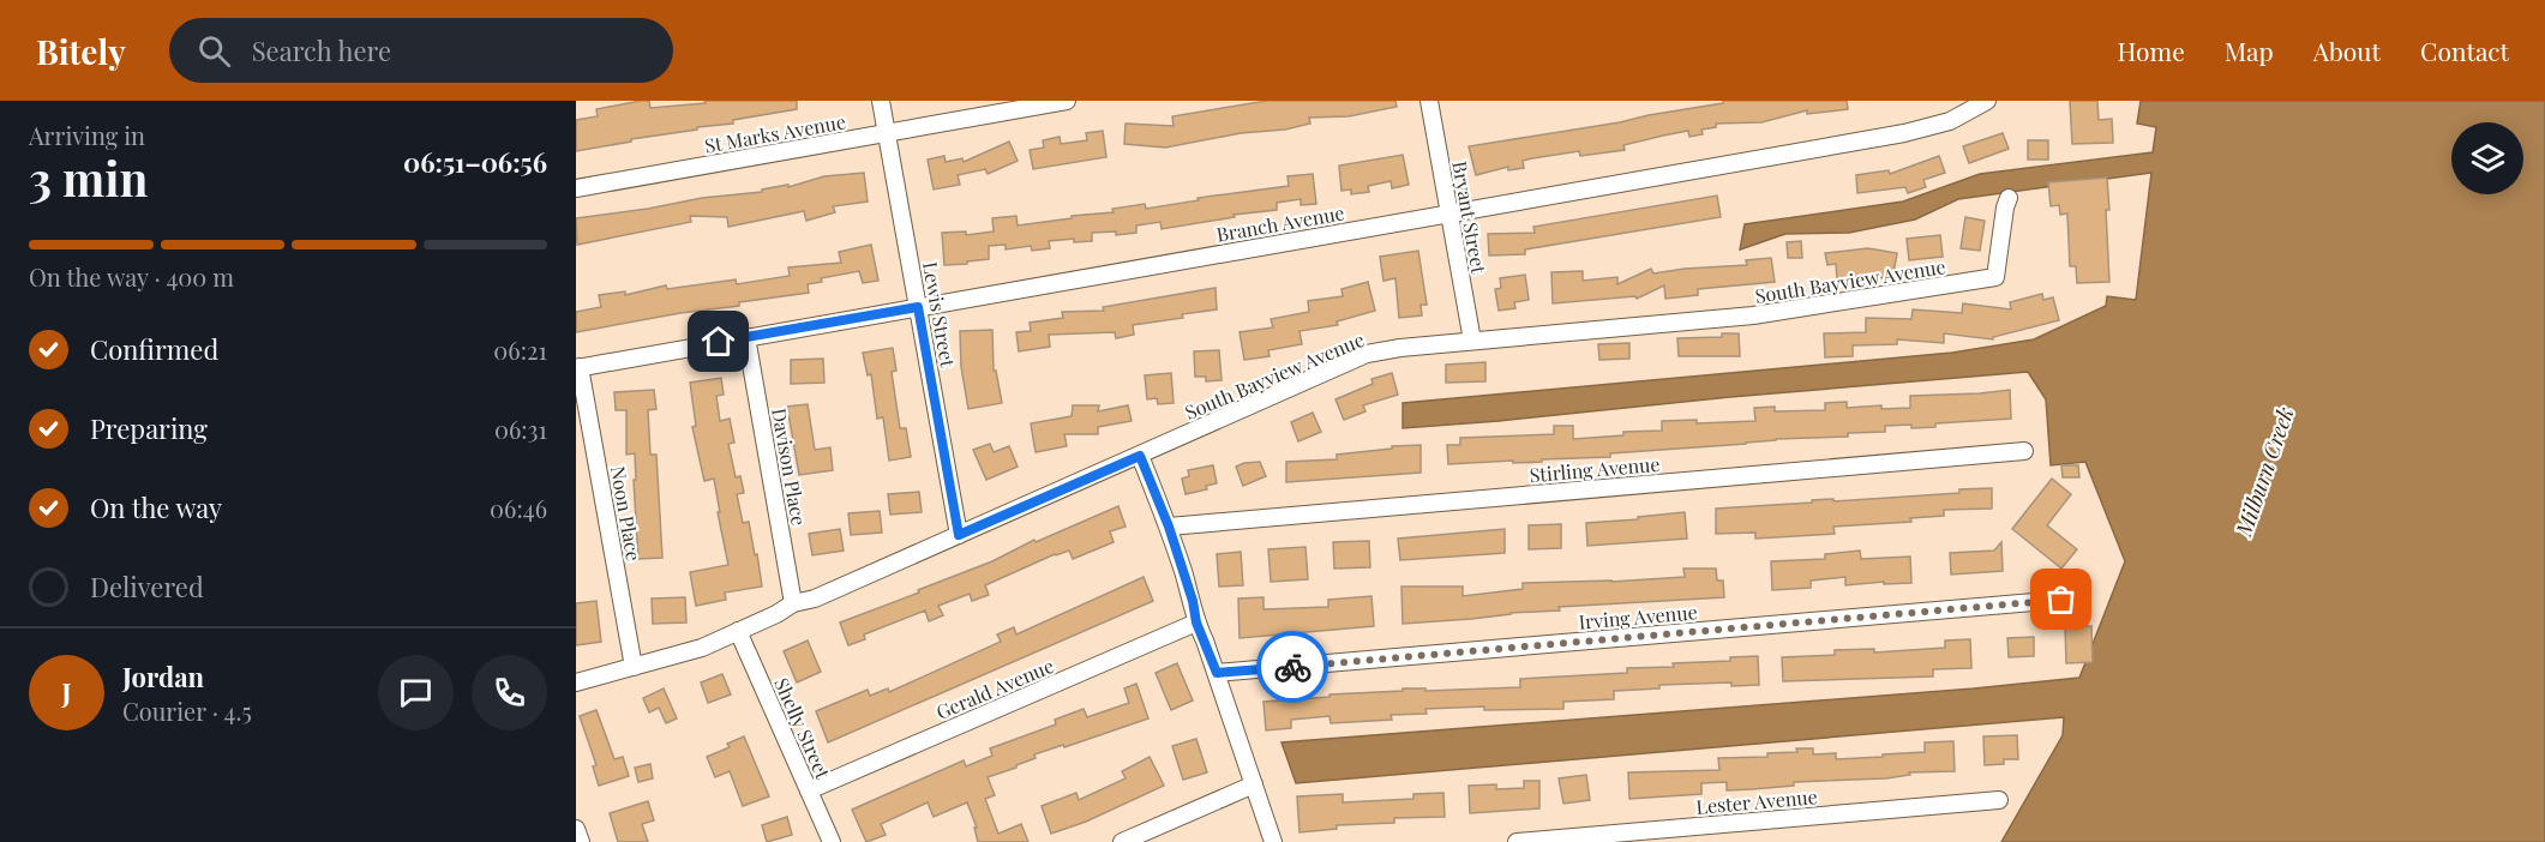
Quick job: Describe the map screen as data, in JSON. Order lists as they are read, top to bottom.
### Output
{
  "streets": {
    "street": [
      "St Marks Avenue",
      "Bryant Street",
      "Branch Avenue",
      "South Bayview Avenue",
      "Lewis Street",
      "Davison Place",
      "Stirling Avenue",
      "Noon Place",
      "Irving Avenue",
      "Gerald Avenue",
      "Shelly Street",
      "Lester Avenue"
    ]
  },
  "crossings": [
    ["St Marks Avenue", "Lewis Street"],
    ["Bryant Street", "Branch Avenue"],
    ["Bryant Street", "South Bayview Avenue"],
    ["Branch Avenue", "Lewis Street"],
    ["Branch Avenue", "Davison Place"],
    ["Branch Avenue", "Noon Place"],
    ["South Bayview Avenue", "Lewis Street"],
    ["South Bayview Avenue", "Davison Place"],
    ["South Bayview Avenue", "Noon Place"],
    ["South Bayview Avenue", "Shelly Street"],
    ["Gerald Avenue", "Shelly Street"]
  ],
  "water": ["Milburn Creek"],
  "page": {
    "header": "Bitely",
    "search": "Search here",
    "nav": [
      "Home",
      "Map",
      "About",
      "Contact"
    ],
    "heading": ["3 min", "Arriving in", "06:51–06:56"],
    "panel": ["Jordan", "Courier · 4.5"],
    "bar": "On the way · 400 m",
    "list": [
      ["Confirmed", "06:21"],
      ["Preparing", "06:31"],
      ["On the way", "06:46"],
      "Delivered"
    ],
    "round": "J"
  }
}
